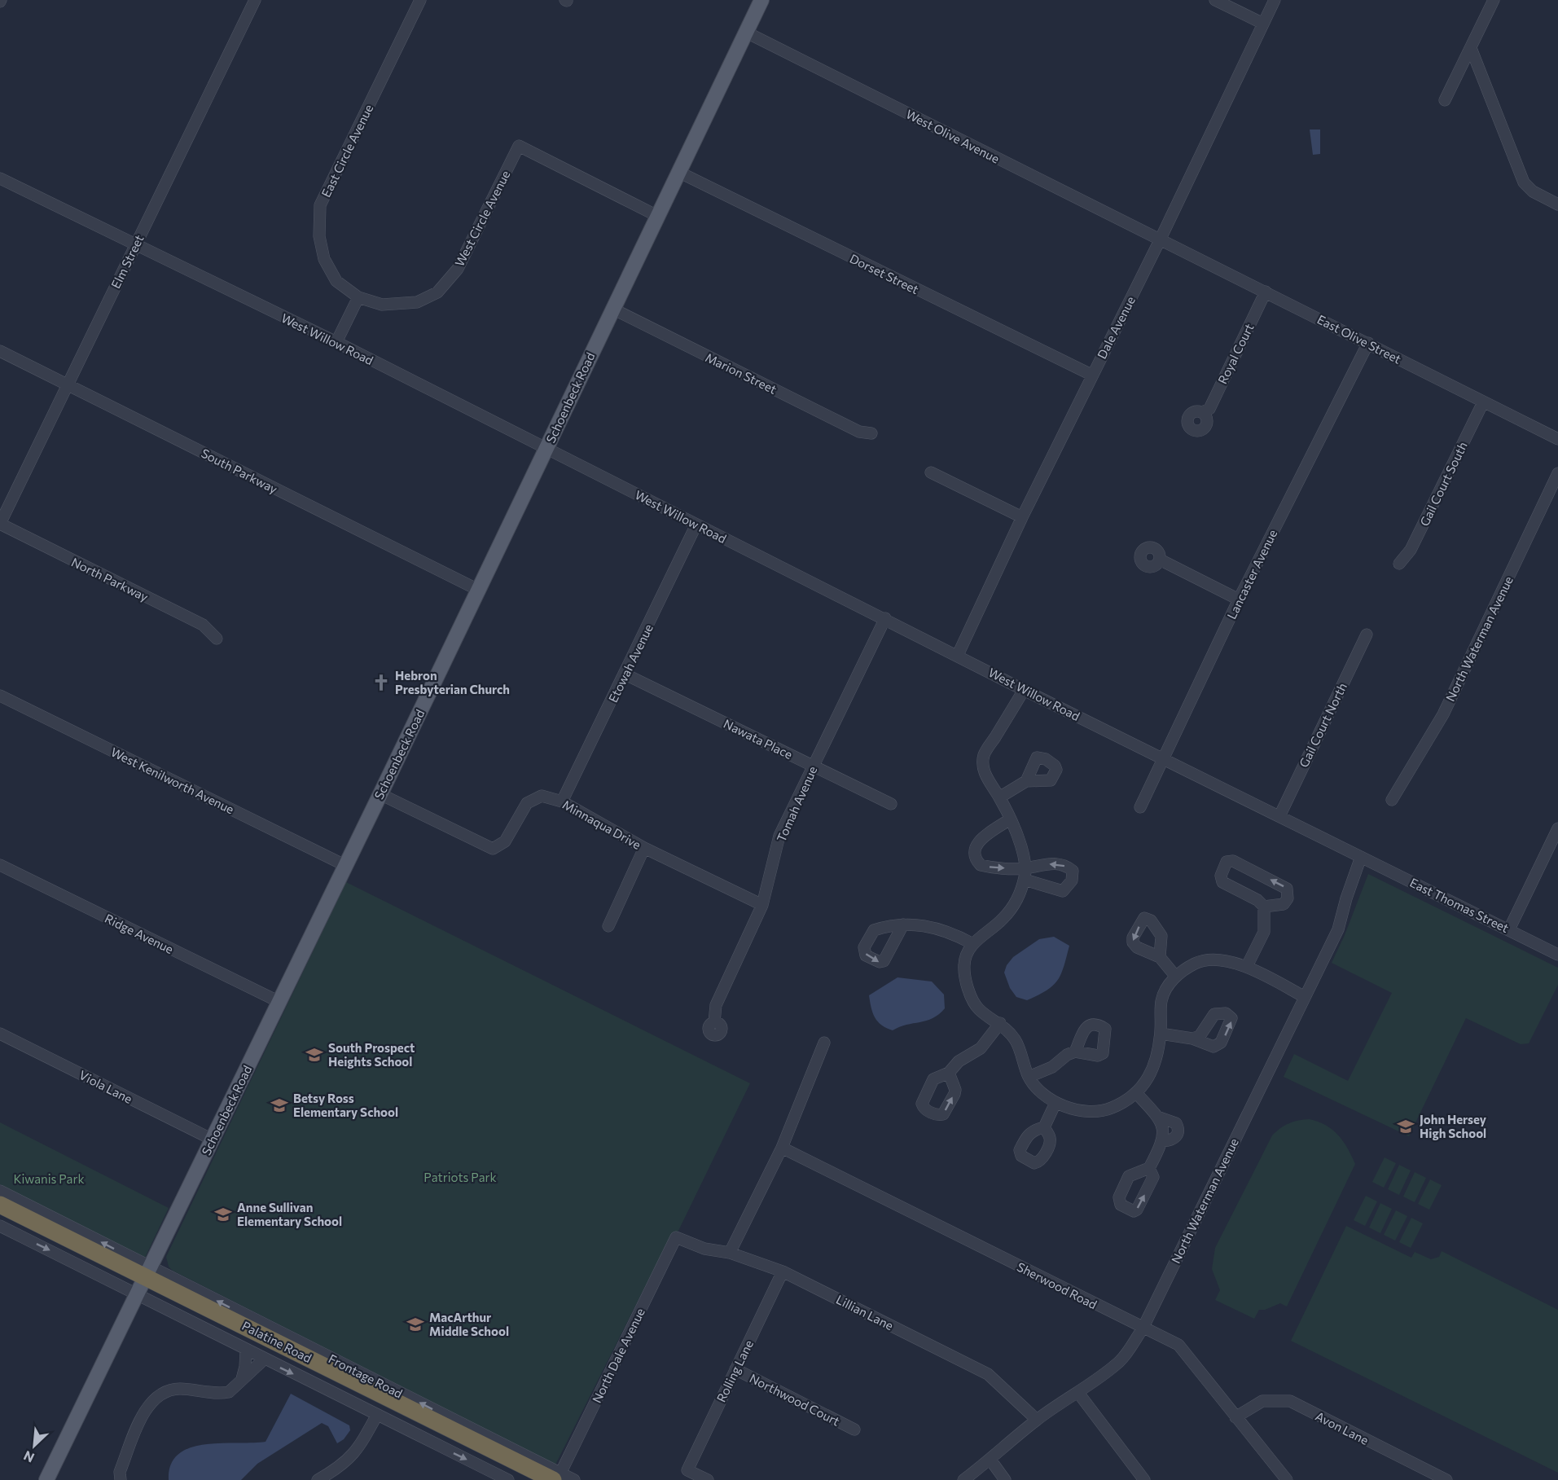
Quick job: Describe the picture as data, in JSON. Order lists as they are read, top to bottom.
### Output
{
  "streets": {
    "highway": ["Palatine Road"],
    "main road": ["Schoenbeck Road"],
    "street": [
      "West Olive Avenue",
      "East Circle Avenue",
      "West Circle Avenue",
      "Elm Street",
      "Dorset Street",
      "Dale Avenue",
      "West Willow Road",
      "East Olive Street",
      "Royal Court",
      "Marion Street",
      "South Parkway",
      "Gail Court South",
      "Lancaster Avenue",
      "North Parkway",
      "North Waterman Avenue",
      "Etowah Avenue",
      "Gail Court North",
      "Nawata Place",
      "West Kenilworth Avenue",
      "Tomah Avenue",
      "Minnaqua Drive",
      "East Thomas Street",
      "Ridge Avenue",
      "Viola Lane",
      "Sherwood Road",
      "Lillian Lane",
      "North Dale Avenue",
      "Rolling Lane",
      "Frontage Road",
      "Northwood Court",
      "Avon Lane"
    ]
  },
  "crossings": [
    ["West Olive Avenue", "Dale Avenue"],
    ["West Olive Avenue", "East Olive Street"],
    ["West Olive Avenue", "Schoenbeck Road"],
    ["East Circle Avenue", "West Circle Avenue"],
    ["West Circle Avenue", "Schoenbeck Road"],
    ["Elm Street", "West Willow Road"],
    ["Elm Street", "South Parkway"],
    ["Elm Street", "North Parkway"],
    ["Dorset Street", "Dale Avenue"],
    ["Dorset Street", "Schoenbeck Road"],
    ["Dale Avenue", "West Willow Road"],
    ["Dale Avenue", "East Olive Street"],
    ["West Willow Road", "Schoenbeck Road"],
    ["West Willow Road", "Lancaster Avenue"],
    ["West Willow Road", "North Waterman Avenue"],
    ["West Willow Road", "Etowah Avenue"],
    ["West Willow Road", "Gail Court North"],
    ["West Willow Road", "Tomah Avenue"],
    ["West Willow Road", "East Thomas Street"],
    ["East Olive Street", "Royal Court"],
    ["East Olive Street", "Gail Court South"],
    ["East Olive Street", "Lancaster Avenue"],
    ["Marion Street", "Schoenbeck Road"],
    ["Schoenbeck Road", "South Parkway"],
    ["Schoenbeck Road", "West Kenilworth Avenue"],
    ["Schoenbeck Road", "Minnaqua Drive"],
    ["Schoenbeck Road", "Ridge Avenue"],
    ["Schoenbeck Road", "Viola Lane"],
    ["Schoenbeck Road", "Palatine Road"],
    ["Schoenbeck Road", "Frontage Road"],
    ["North Waterman Avenue", "East Thomas Street"],
    ["North Waterman Avenue", "Sherwood Road"],
    ["North Waterman Avenue", "Lillian Lane"],
    ["Etowah Avenue", "Nawata Place"],
    ["Etowah Avenue", "Minnaqua Drive"],
    ["Nawata Place", "Tomah Avenue"],
    ["Tomah Avenue", "Minnaqua Drive"],
    ["Sherwood Road", "Avon Lane"],
    ["Lillian Lane", "North Dale Avenue"],
    ["Lillian Lane", "Rolling Lane"],
    ["Palatine Road", "North Dale Avenue"],
    ["Palatine Road", "Frontage Road"],
    ["Rolling Lane", "Northwood Court"]
  ],
  "parks": ["Patriots Park", "Kiwanis Park"],
  "places": {
    "church": ["Hebron Presbyterian Church"],
    "school or university": [
      "South Prospect Heights School",
      "Betsy Ross Elementary School",
      "John Hersey High School",
      "Anne Sullivan Elementary School",
      "MacArthur Middle School"
    ]
  },
  "north": "bottom left"
}
